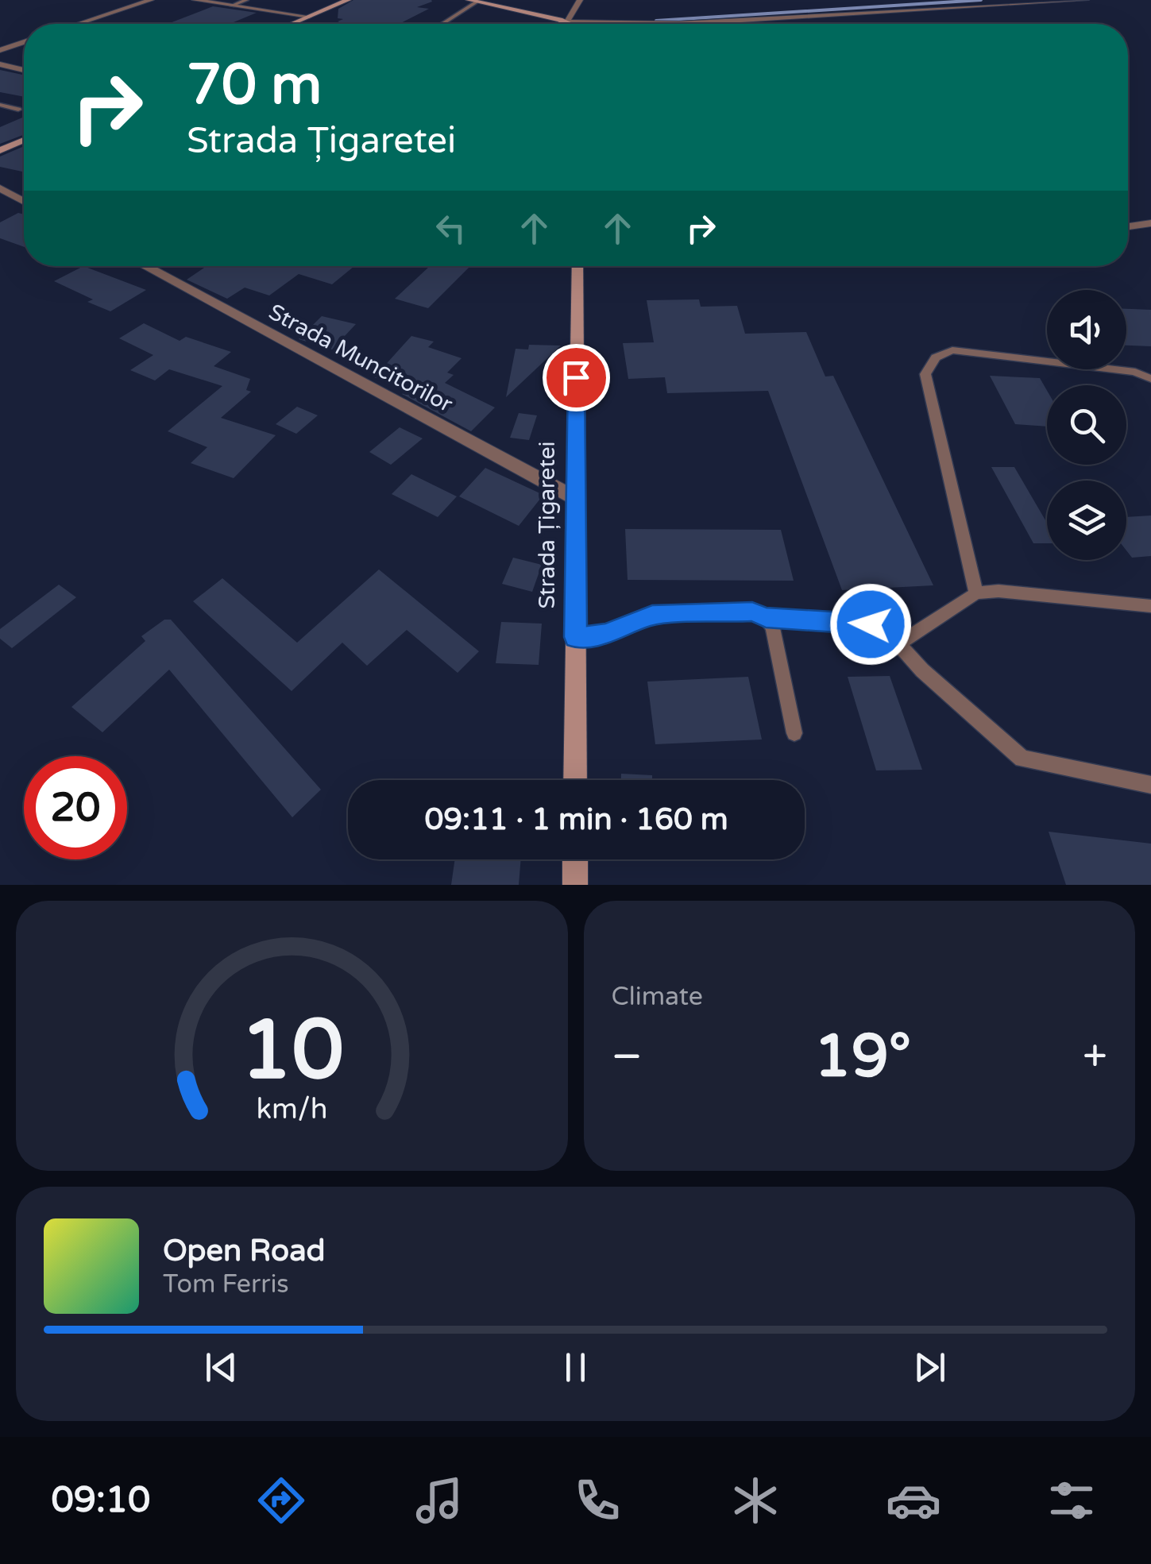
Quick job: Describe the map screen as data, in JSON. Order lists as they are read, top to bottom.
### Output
{
  "streets": {
    "main road": ["Strada Țigaretei"],
    "street": ["Strada Muncitorilor"]
  },
  "crossings": [
    ["Strada Muncitorilor", "Strada Țigaretei"]
  ],
  "page": {
    "turn": ["70 m", "Strada Țigaretei"],
    "limit": "20",
    "trip": "09:11 · 1 min · 160 m",
    "tile": "Climate",
    "heat": ["−", "19°", "+"],
    "song": ["Open Road", "Tom Ferris"],
    "tabs": "09:10",
    "gauge": ["10", "km/h"]
  }
}
